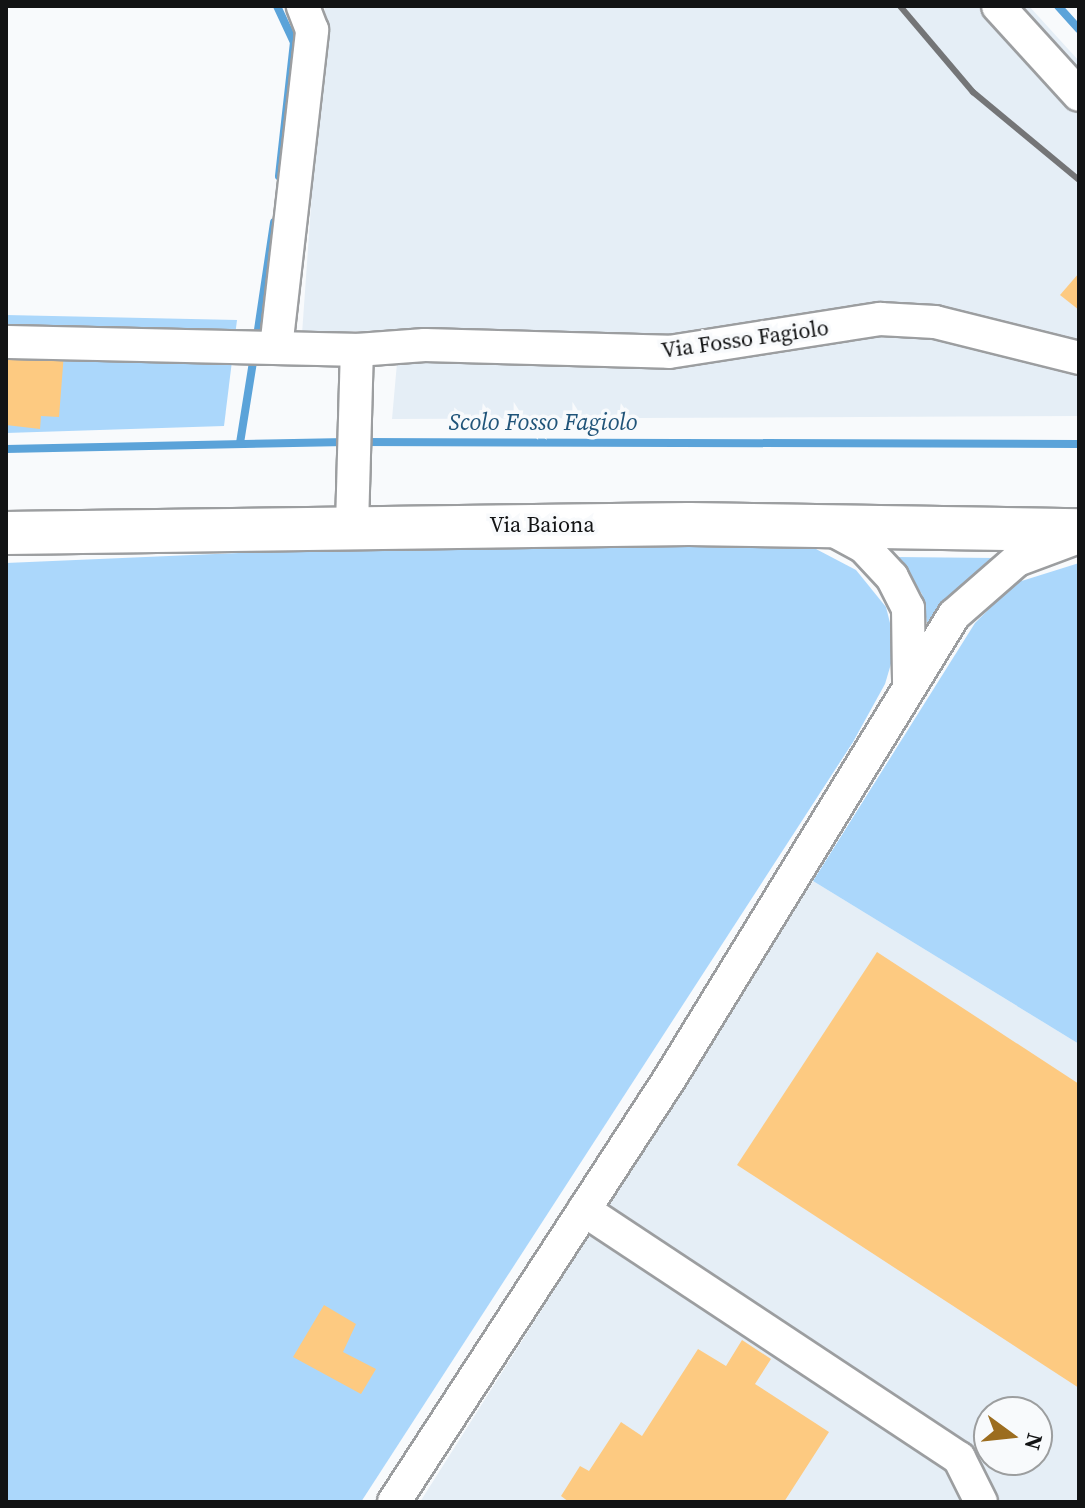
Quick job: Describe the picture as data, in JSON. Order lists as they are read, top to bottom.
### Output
{
  "streets": {
    "main road": ["Via Baiona"],
    "street": ["Via Fosso Fagiolo"]
  },
  "water": ["Scolo Fosso Fagiolo"],
  "north": "right"
}
